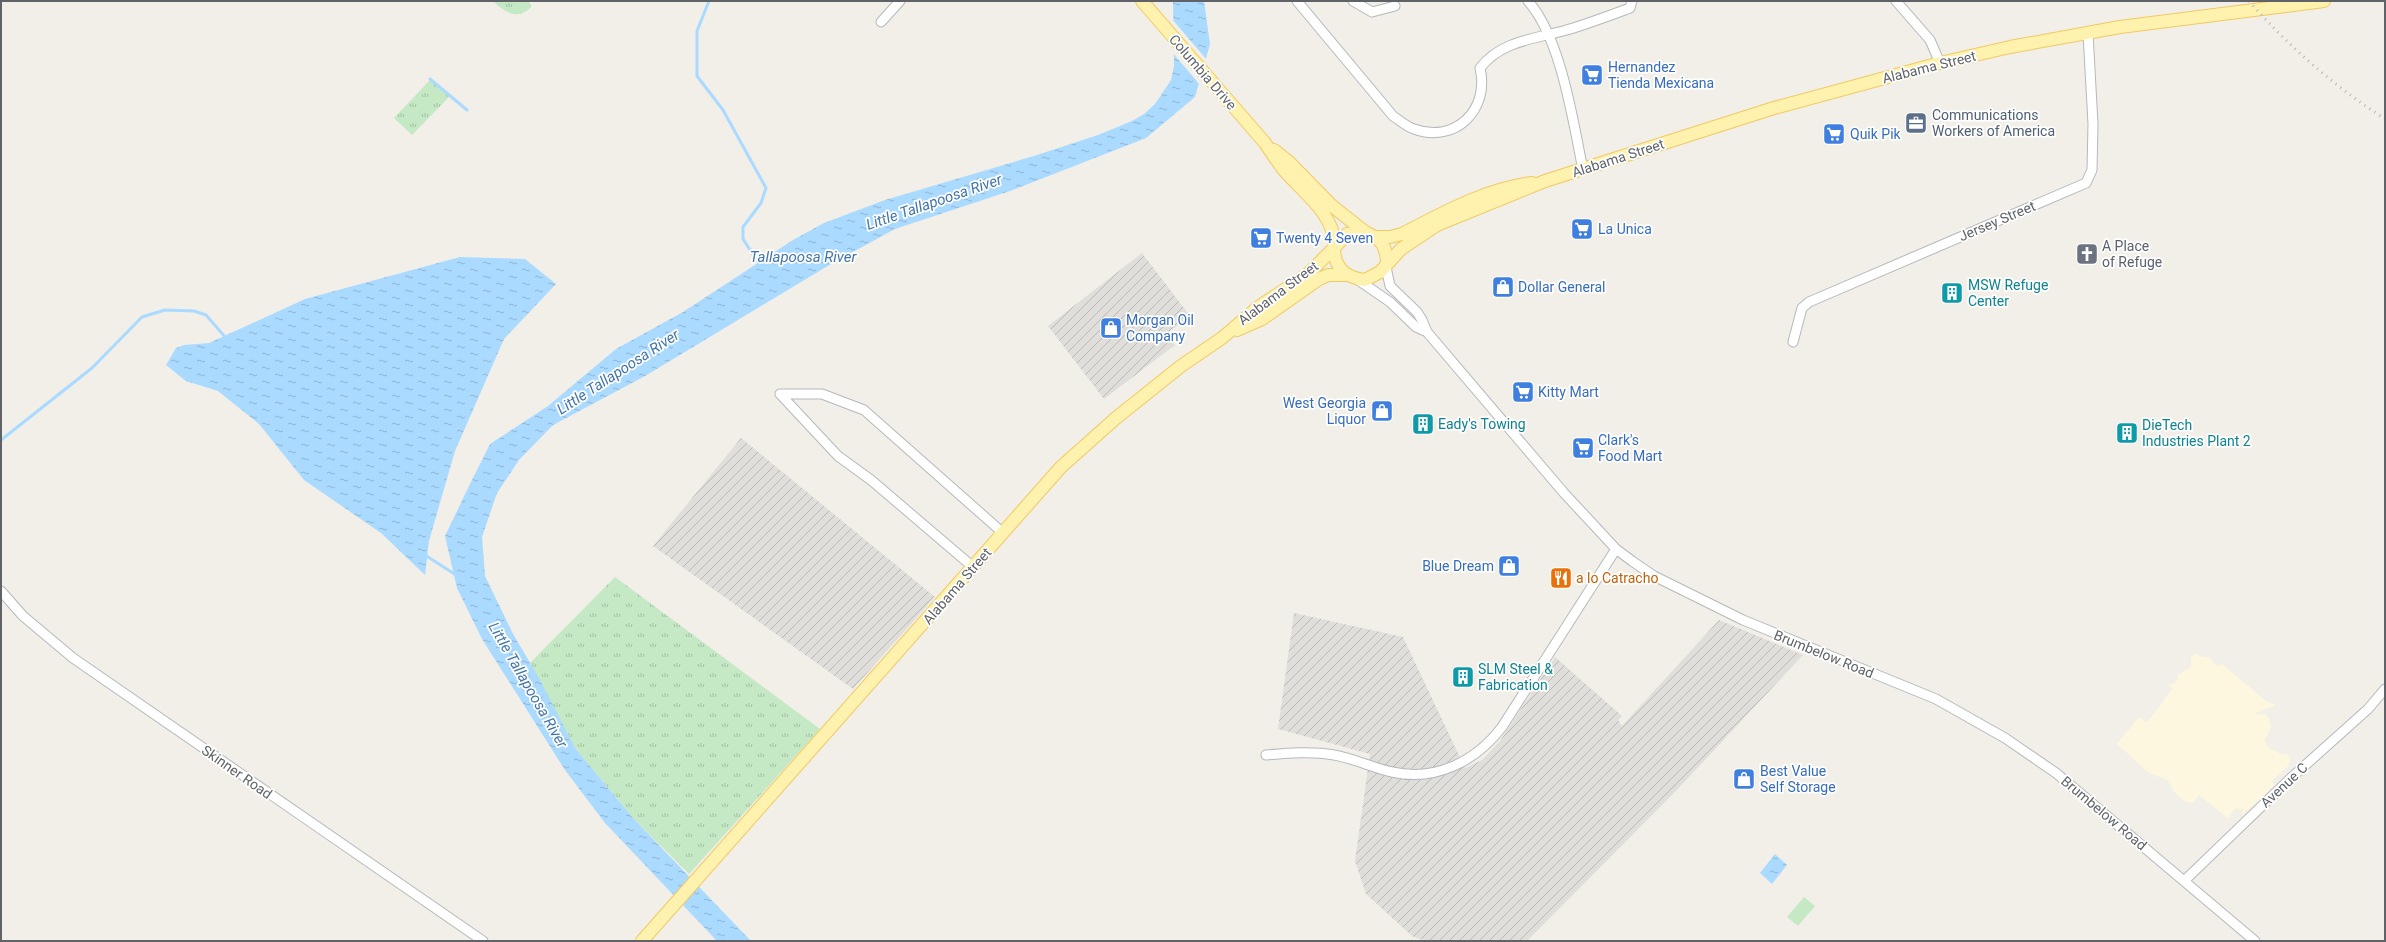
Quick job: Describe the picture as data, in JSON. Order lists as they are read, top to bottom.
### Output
{
  "streets": {
    "main road": ["Alabama Street", "Columbia Drive"],
    "street": [
      "Jersey Street",
      "Brumbelow Road",
      "Skinner Road",
      "Avenue C"
    ]
  },
  "crossings": [
    ["Alabama Street", "Columbia Drive"],
    ["Alabama Street", "Jersey Street"],
    ["Alabama Street", "Brumbelow Road"],
    ["Columbia Drive", "Brumbelow Road"],
    ["Brumbelow Road", "Avenue C"]
  ],
  "water": ["Little Tallapoosa River", "Tallapoosa River"],
  "places": {
    "supermarket": [
      "Hernandez Tienda Mexicana",
      "Quik Pik",
      "La Unica",
      "Twenty 4 Seven",
      "Kitty Mart",
      "Clark's Food Mart"
    ],
    "office": ["Communications Workers of America"],
    "church": ["A Place of Refuge"],
    "shop": [
      "Dollar General",
      "Morgan Oil Company",
      "West Georgia Liquor",
      "Blue Dream",
      "Best Value Self Storage"
    ],
    "building": [
      "MSW Refuge Center",
      "Eady's Towing",
      "DieTech Industries Plant 2",
      "SLM Steel & Fabrication"
    ],
    "restaurant": ["a lo Catracho"]
  }
}
